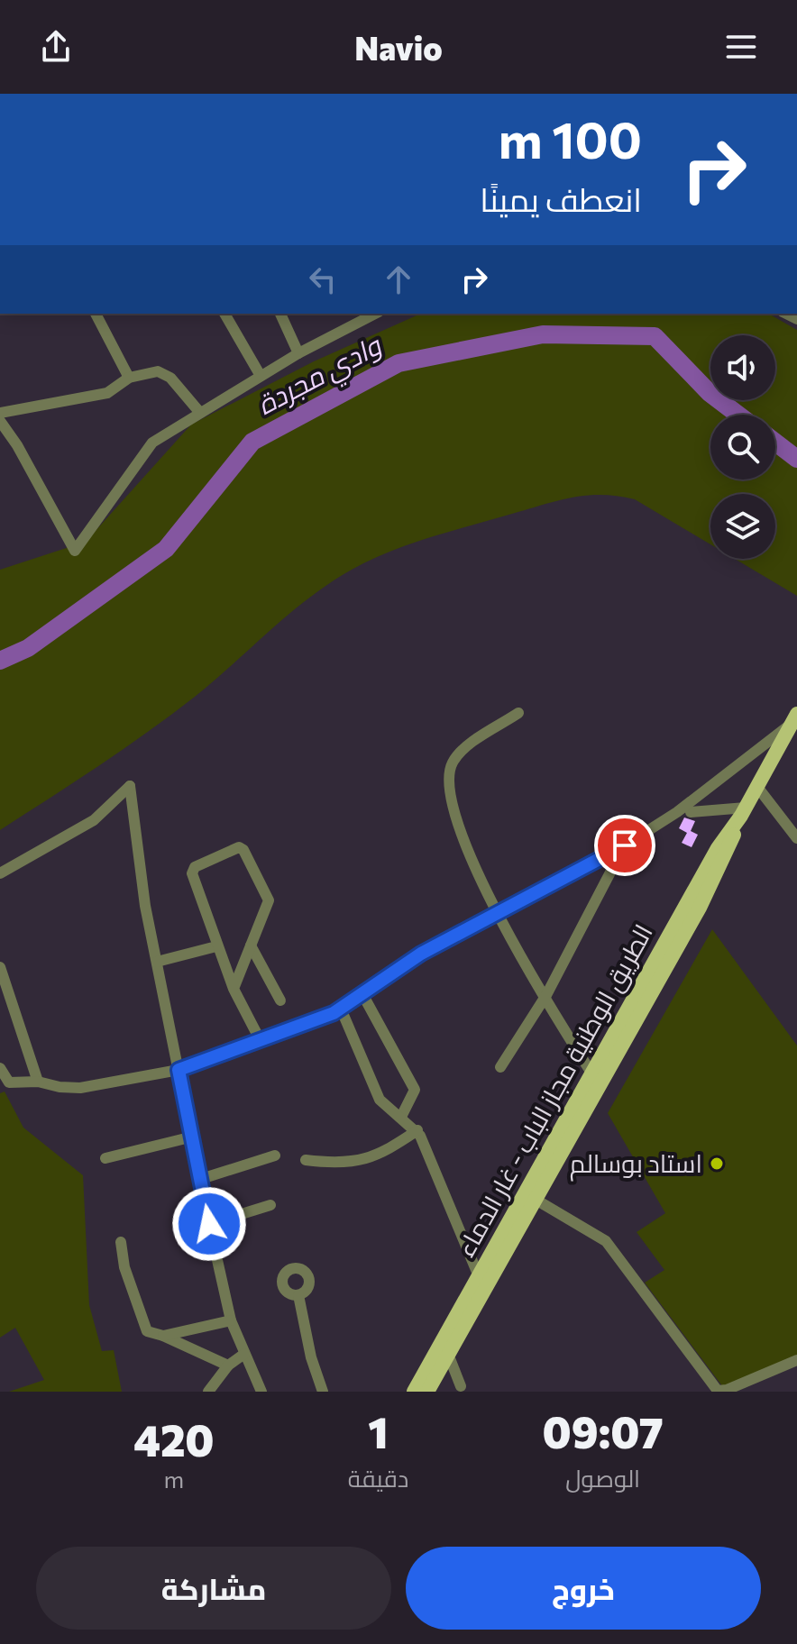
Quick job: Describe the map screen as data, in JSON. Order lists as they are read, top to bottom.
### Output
{
  "streets": {
    "main road": ["الطريق الوطنية مجاز الباب - غار الدماء"]
  },
  "water": ["وادي مجردة"],
  "places": ["استاد بوسالم"],
  "page": {
    "header": "Navio",
    "turn": ["100 m", "انعطف يمينًا"],
    "eta": [
      "09:07",
      "الوصول",
      "1",
      "دقيقة",
      "420",
      "m"
    ],
    "buttons": ["خروج", "مشاركة"]
  }
}
